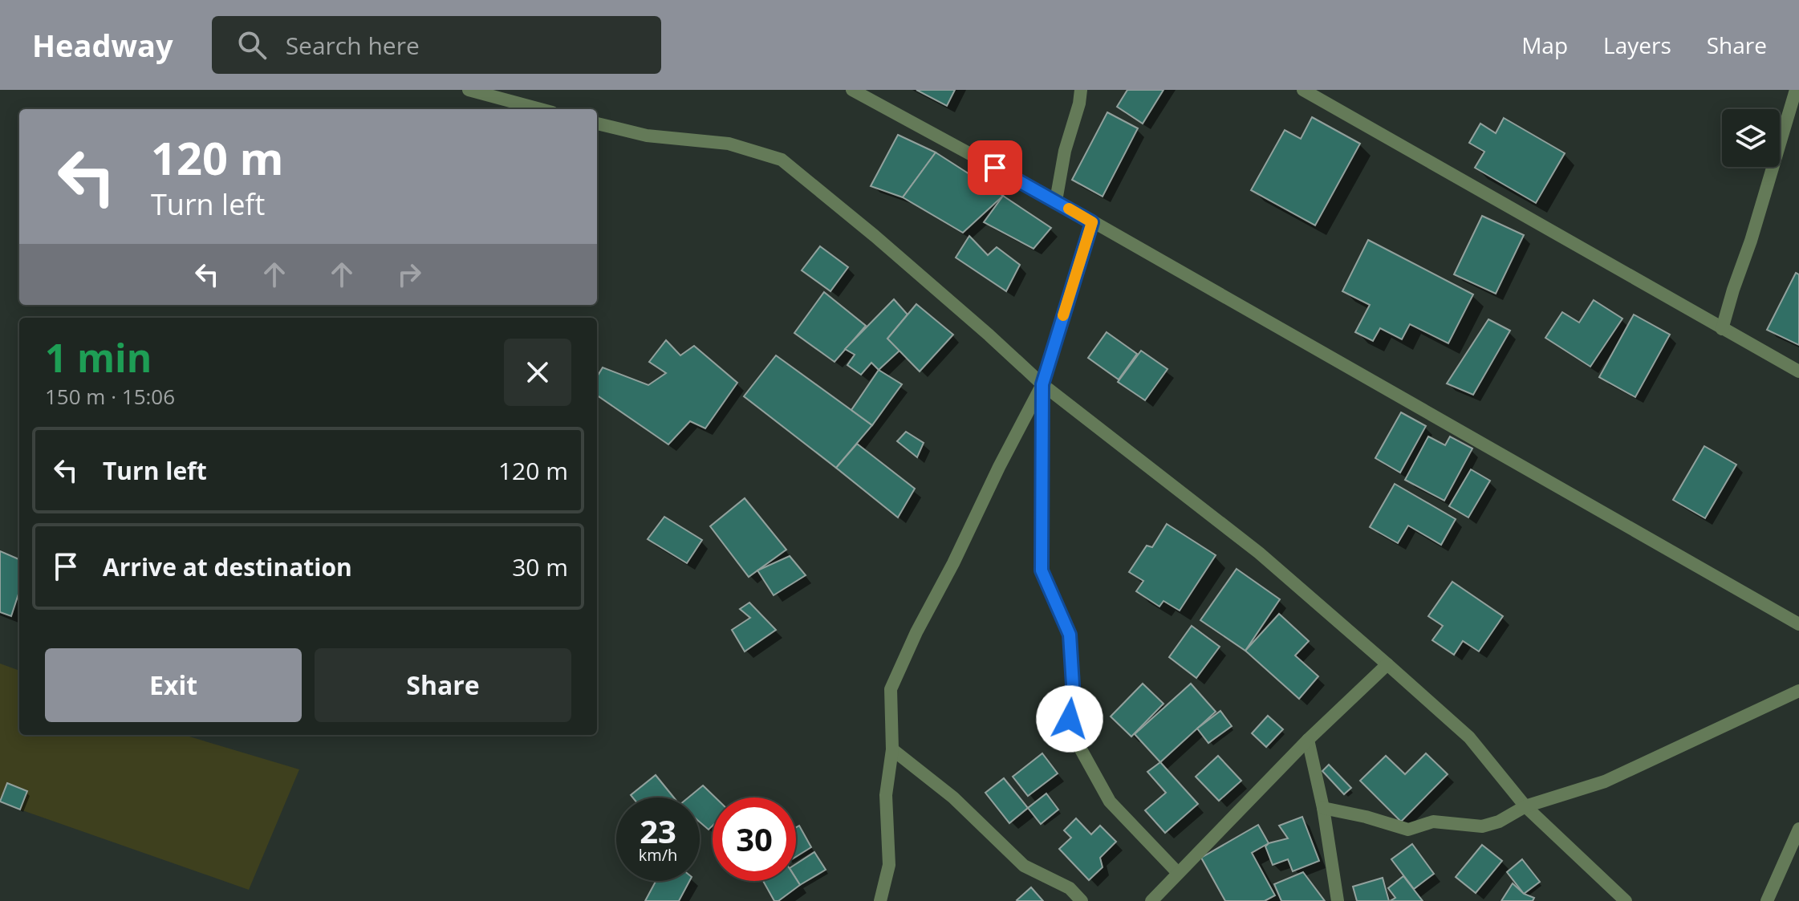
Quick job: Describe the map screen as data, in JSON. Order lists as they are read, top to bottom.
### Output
{
  "page": {
    "header": "Headway",
    "search": "Search here",
    "nav": ["Map", "Layers", "Share"],
    "turn": ["120 m", "Turn left"],
    "heading": ["1 min", "150 m · 15:06"],
    "list": [
      {
        "name": "Turn left",
        "value": "120 m"
      },
      {
        "name": "Arrive at destination",
        "value": "30 m"
      }
    ],
    "buttons": ["Exit", "Share"],
    "speed": "23 km/h",
    "limit": "30"
  }
}
